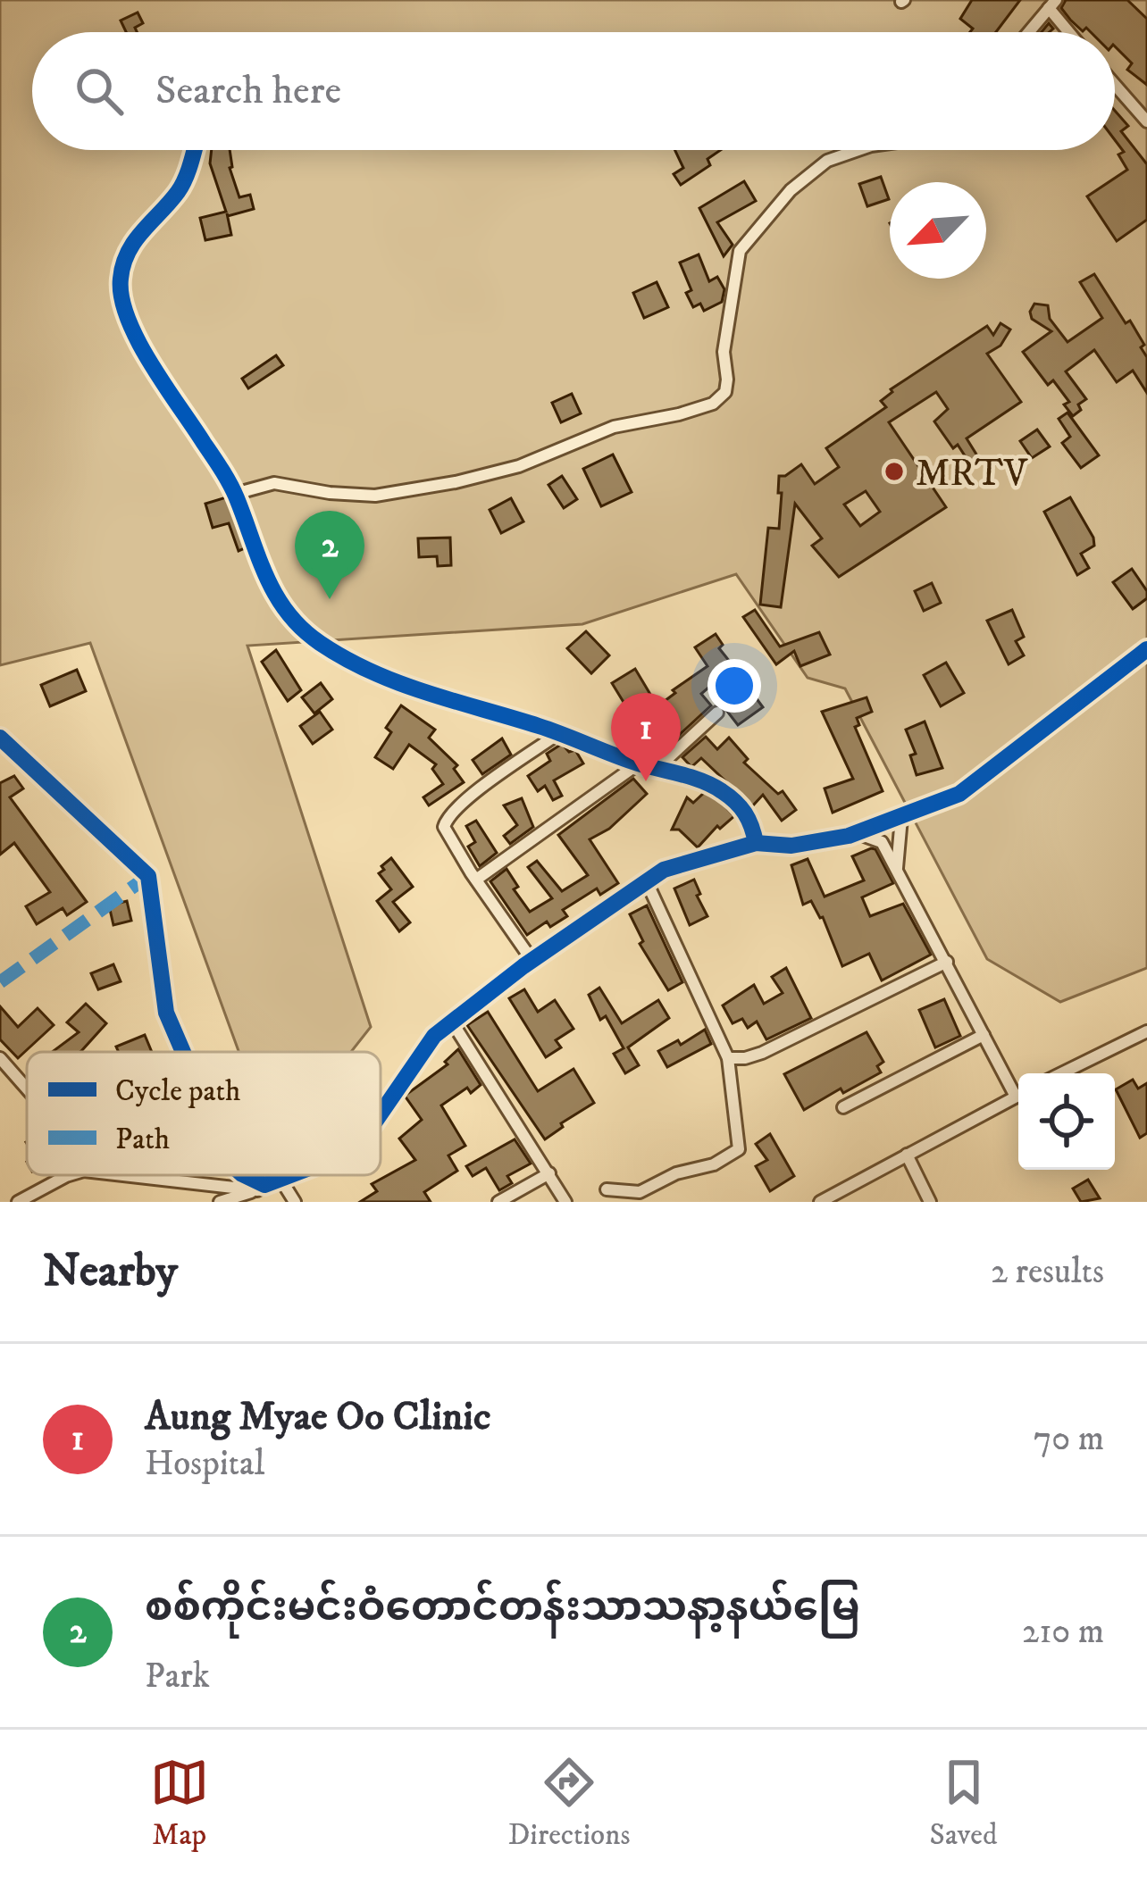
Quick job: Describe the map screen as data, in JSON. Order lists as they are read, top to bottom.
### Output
{
  "places": ["MRTV"],
  "legend": ["Cycle path", "Path"],
  "north": "bottom left",
  "page": {
    "search": "Search here",
    "pins": ["2", "1"],
    "heading": ["Nearby", "2 results"],
    "list": [
      {
        "mark": "1",
        "name": "Aung Myae Oo Clinic",
        "note": "Hospital",
        "value": "70 m"
      },
      {
        "mark": "2",
        "name": "စစ်ကိုင်းမင်းဝံတောင်တန်းသာသနာ့နယ်မြေ",
        "note": "Park",
        "value": "210 m"
      }
    ],
    "nav": ["Map", "Directions", "Saved"]
  }
}
